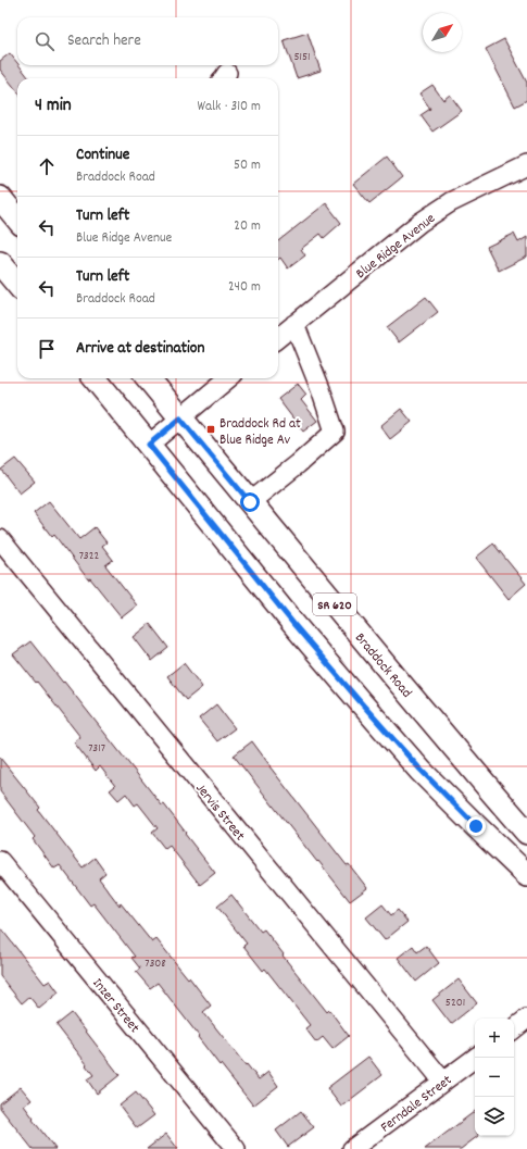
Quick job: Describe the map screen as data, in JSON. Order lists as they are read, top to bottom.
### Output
{
  "streets": {
    "main road": ["SR 620", "Braddock Road"],
    "street": [
      "Blue Ridge Avenue",
      "Jervis Street",
      "Inzer Street",
      "Ferndale Street"
    ]
  },
  "crossings": [
    ["Jervis Street", "Ferndale Street"]
  ],
  "places": {
    "transit": ["Braddock Rd at Blue Ridge Av"]
  },
  "house_numbers": [
    "5151",
    "7322",
    "7317",
    "7308",
    "5201"
  ],
  "north": "top right",
  "page": {
    "search": "Search here",
    "heading": ["4 min", "Walk · 310 m"],
    "list": [
      ["Continue", "Braddock Road", "50 m"],
      ["Turn left", "Blue Ridge Avenue", "20 m"],
      ["Turn left", "Braddock Road", "240 m"],
      "Arrive at destination"
    ],
    "map_buttons": ["+", "−"]
  }
}
